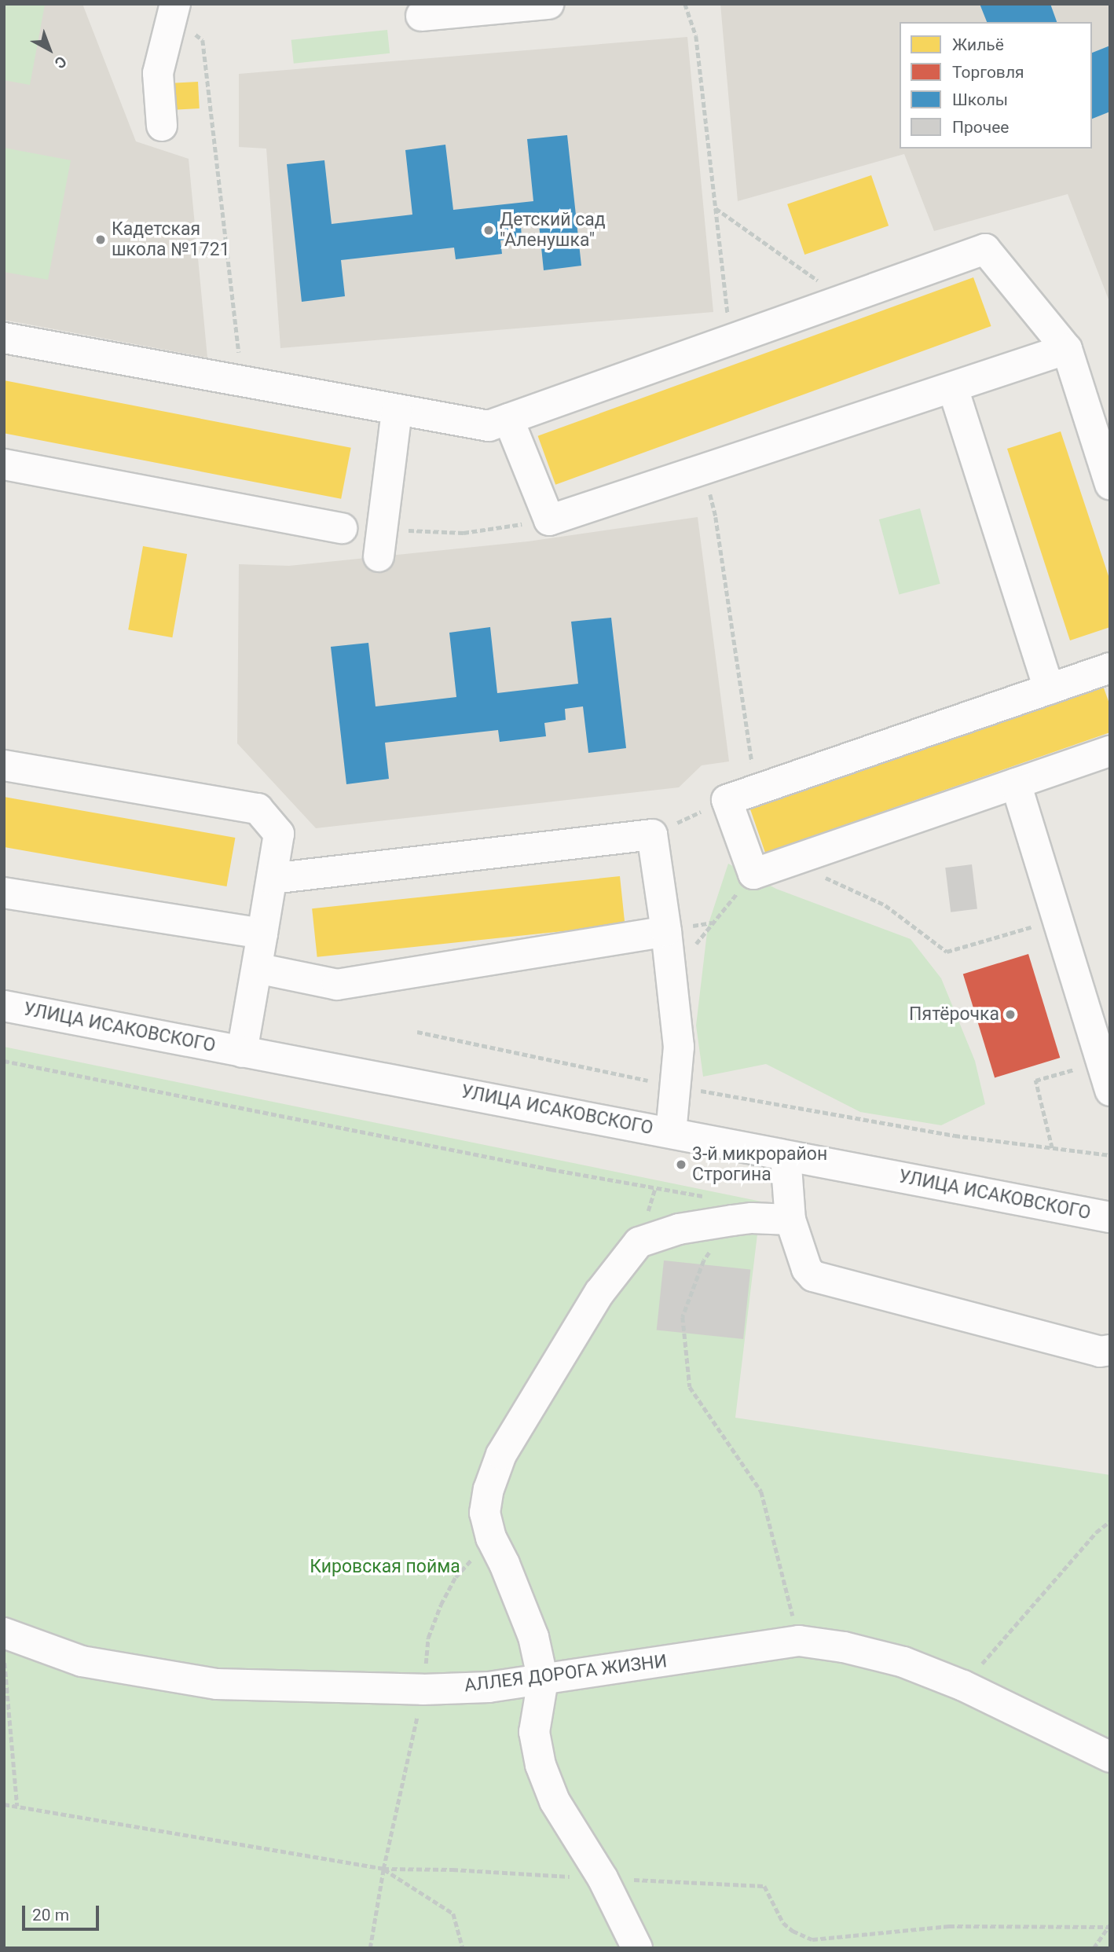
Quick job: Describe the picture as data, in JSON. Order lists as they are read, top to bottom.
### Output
{
  "streets": {
    "street": ["УЛИЦА ИСАКОВСКОГО", "АЛЛЕЯ ДОРОГА ЖИЗНИ"]
  },
  "parks": ["Кировская пойма"],
  "places": [
    "Детский сад \"Аленушка\"",
    "Кадетская школа №1721",
    "Пятёрочка",
    "3-й микрорайон Строгина"
  ],
  "legend": [
    "Жильё",
    "Торговля",
    "Школы",
    "Прочее"
  ],
  "scale_bar": "20 m",
  "north": "bottom right"
}
